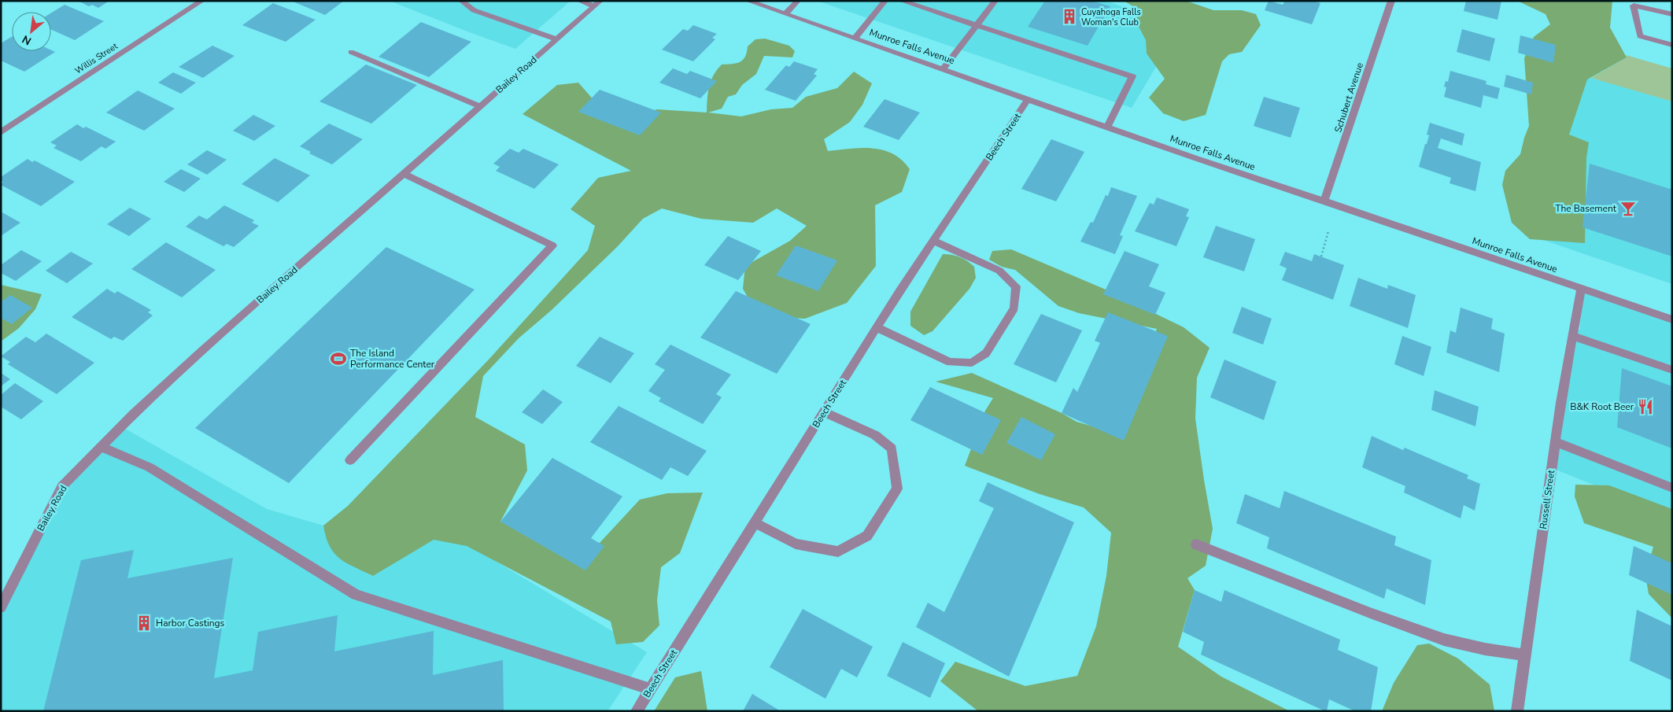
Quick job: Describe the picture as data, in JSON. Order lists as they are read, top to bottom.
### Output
{
  "streets": {
    "street": [
      "Munroe Falls Avenue",
      "Willis Street",
      "Bailey Road",
      "Schubert Avenue",
      "Beech Street",
      "Russell Street"
    ]
  },
  "crossings": [
    ["Munroe Falls Avenue", "Schubert Avenue"],
    ["Munroe Falls Avenue", "Beech Street"],
    ["Munroe Falls Avenue", "Russell Street"]
  ],
  "places": {
    "building": ["Cuyahoga Falls Woman's Club", "Harbor Castings"],
    "bar": ["The Basement"],
    "sports": ["The Island Performance Center"],
    "restaurant": ["B&K Root Beer"]
  },
  "north": "bottom left"
}
